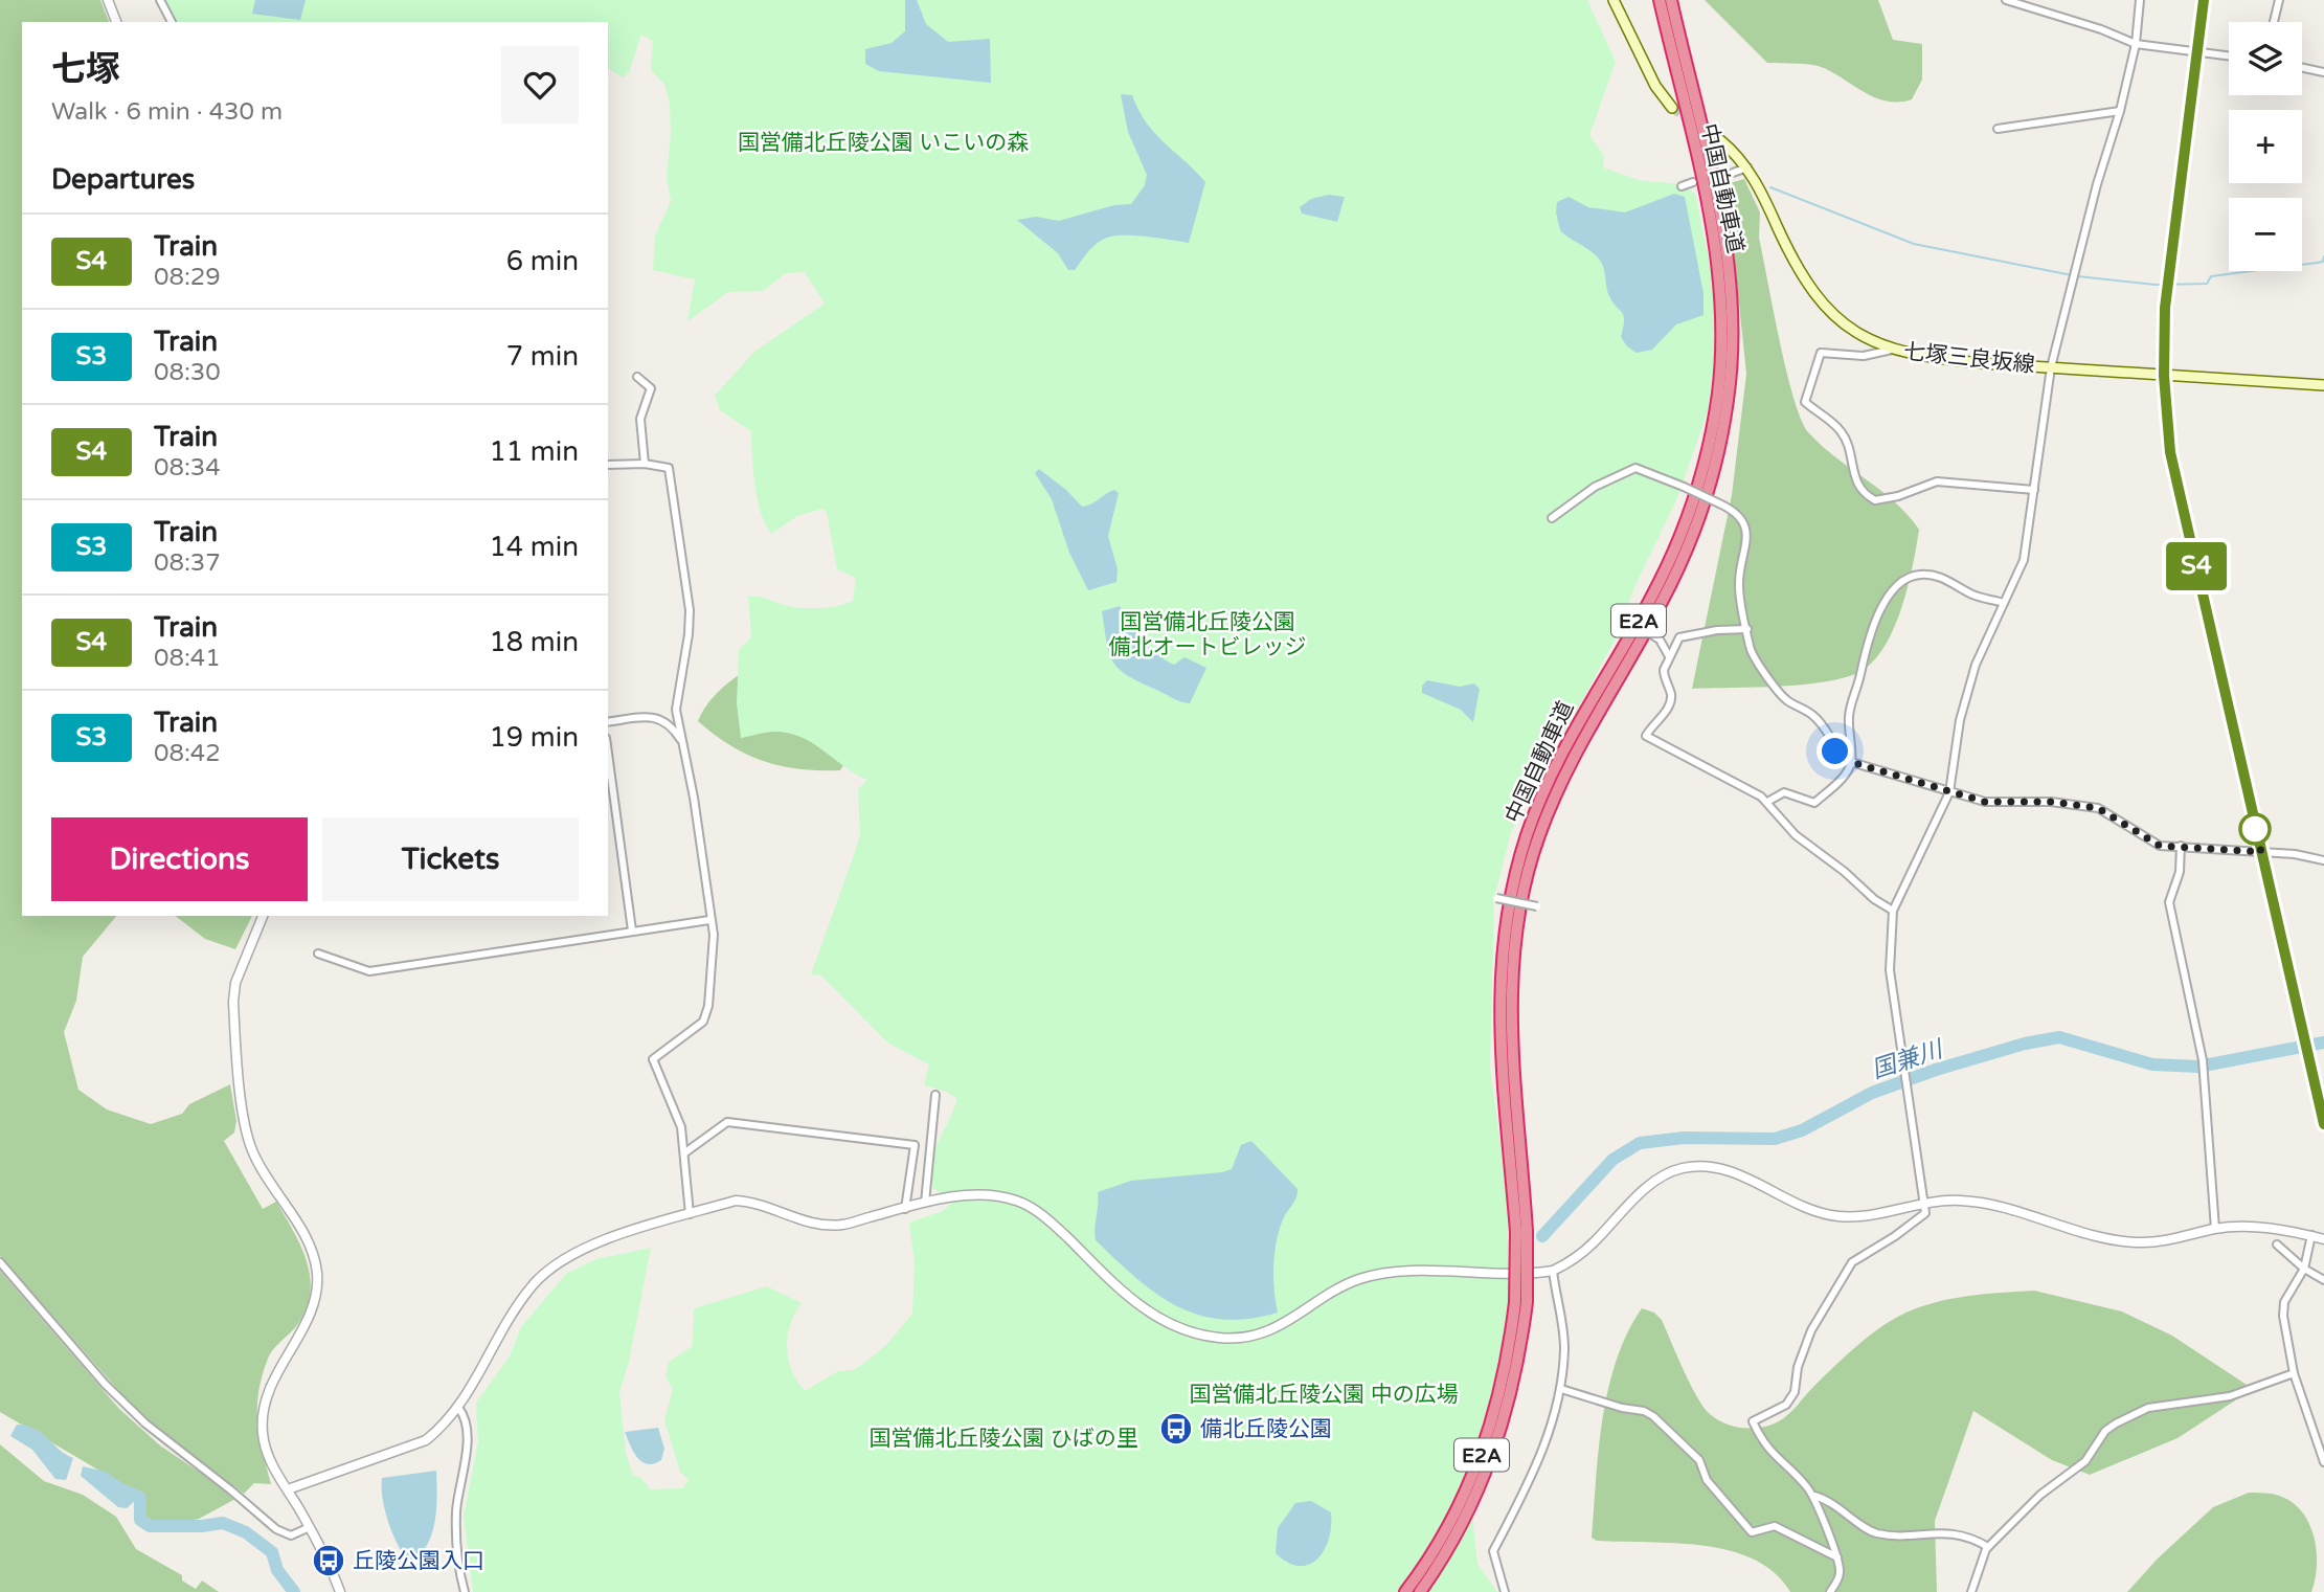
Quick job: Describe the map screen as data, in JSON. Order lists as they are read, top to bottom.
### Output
{
  "streets": {
    "highway": ["中国自動車道", "E2A"],
    "main road": ["七塚三良坂線"]
  },
  "water": ["国兼川"],
  "parks": [
    "国営備北丘陵公園 いこいの森",
    "国営備北丘陵公園 備北オートビレッジ",
    "国営備北丘陵公園 中の広場",
    "国営備北丘陵公園 ひばの里"
  ],
  "places": {
    "bus stop": ["備北丘陵公園", "丘陵公園入口"]
  },
  "page": {
    "on_map": "S4",
    "map_buttons": ["+", "−"],
    "heading": [
      ["七塚", "Walk · 6 min · 430 m"],
      "Departures"
    ],
    "list": [
      {
        "mark": "S4",
        "name": "Train",
        "note": "08:29",
        "value": "6 min"
      },
      {
        "mark": "S3",
        "name": "Train",
        "note": "08:30",
        "value": "7 min"
      },
      {
        "mark": "S4",
        "name": "Train",
        "note": "08:34",
        "value": "11 min"
      },
      {
        "mark": "S3",
        "name": "Train",
        "note": "08:37",
        "value": "14 min"
      },
      {
        "mark": "S4",
        "name": "Train",
        "note": "08:41",
        "value": "18 min"
      },
      {
        "mark": "S3",
        "name": "Train",
        "note": "08:42",
        "value": "19 min"
      }
    ],
    "buttons": ["Directions", "Tickets"]
  }
}
